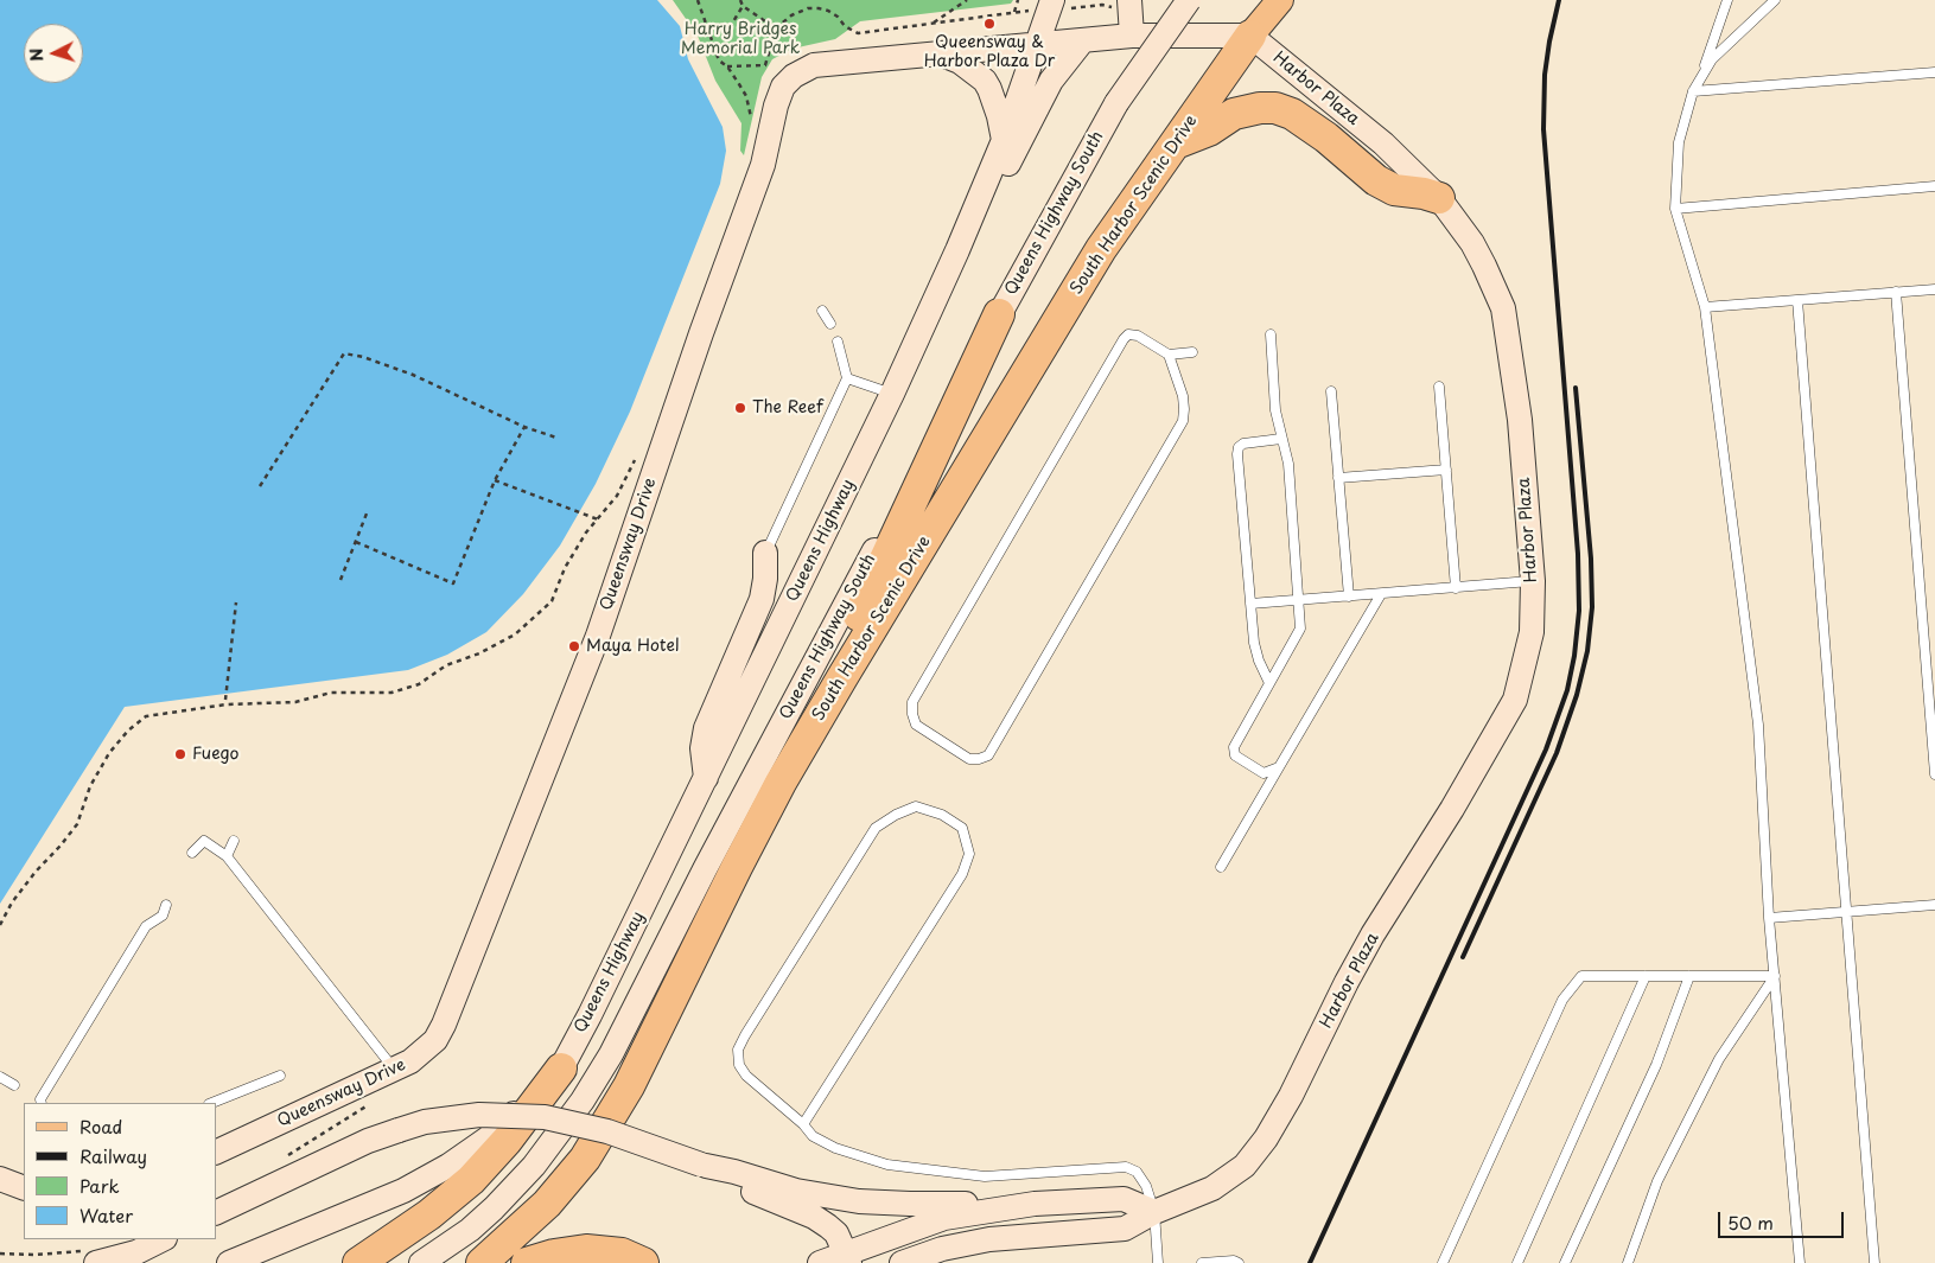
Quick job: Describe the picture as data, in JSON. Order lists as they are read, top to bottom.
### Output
{
  "streets": {
    "highway": ["South Harbor Scenic Drive"],
    "main road": [
      "Harbor Plaza",
      "Queens Highway South",
      "Queens Highway",
      "Queensway Drive"
    ]
  },
  "crossings": [
    ["Harbor Plaza", "South Harbor Scenic Drive"],
    ["Queens Highway", "Queensway Drive"]
  ],
  "parks": ["Harry Bridges Memorial Park"],
  "places": [
    "Queensway & Harbor Plaza Dr",
    "The Reef",
    "Maya Hotel",
    "Fuego"
  ],
  "legend": [
    "Road",
    "Railway",
    "Park",
    "Water"
  ],
  "scale_bar": "50 m",
  "north": "left"
}
